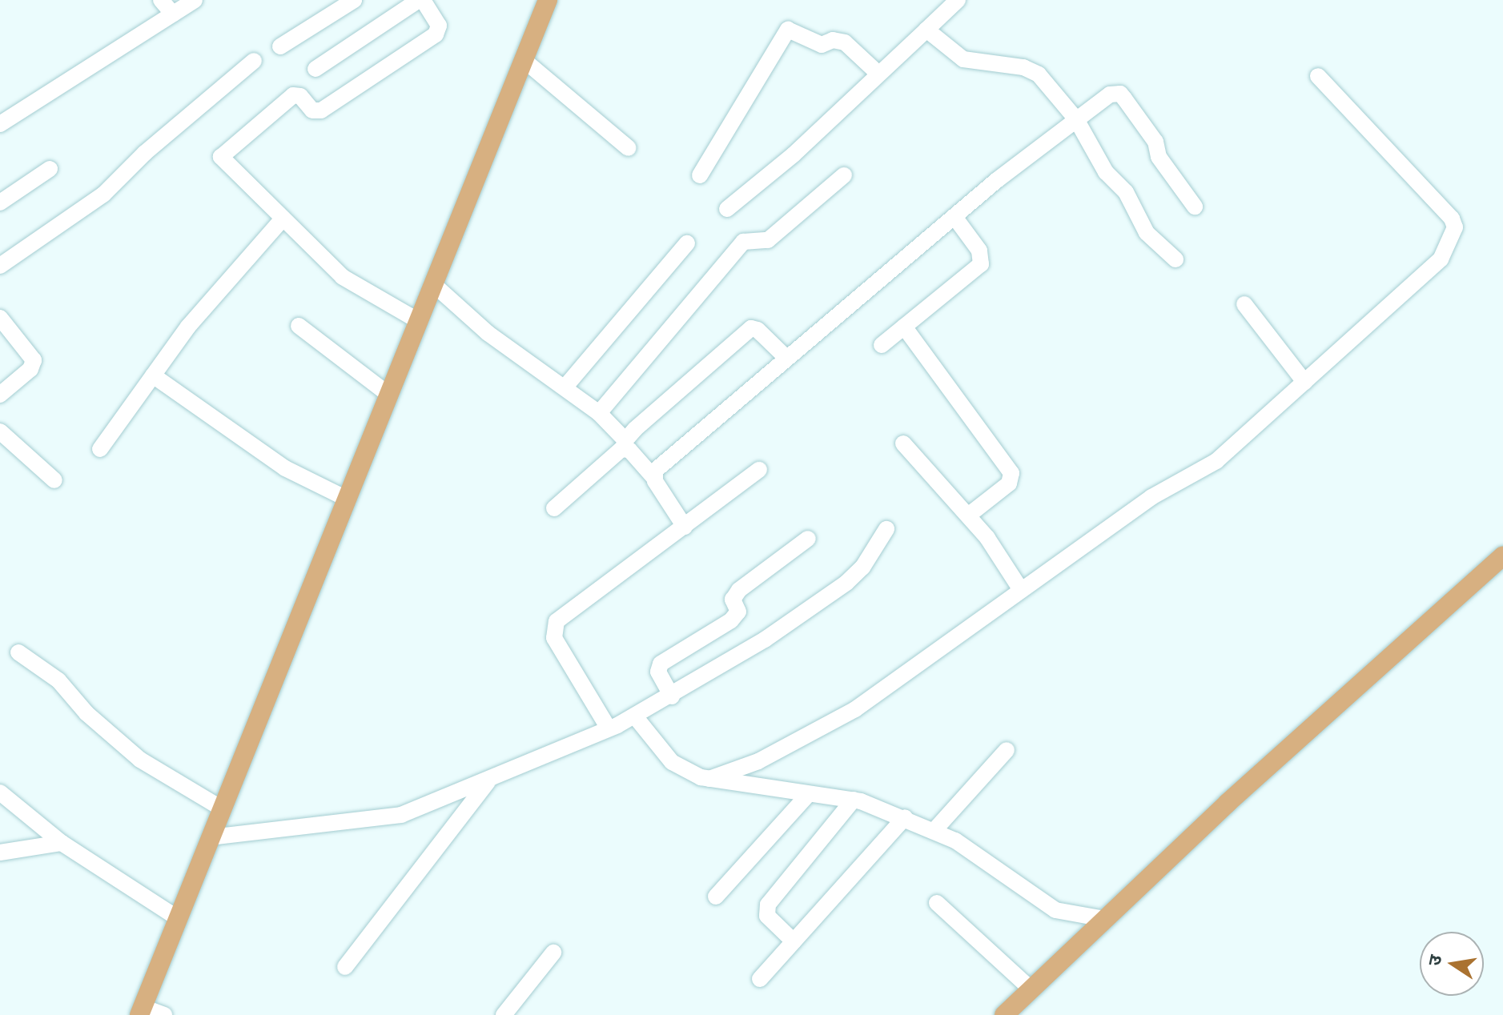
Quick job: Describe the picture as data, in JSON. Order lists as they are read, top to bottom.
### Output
{
  "north": "left"
}
